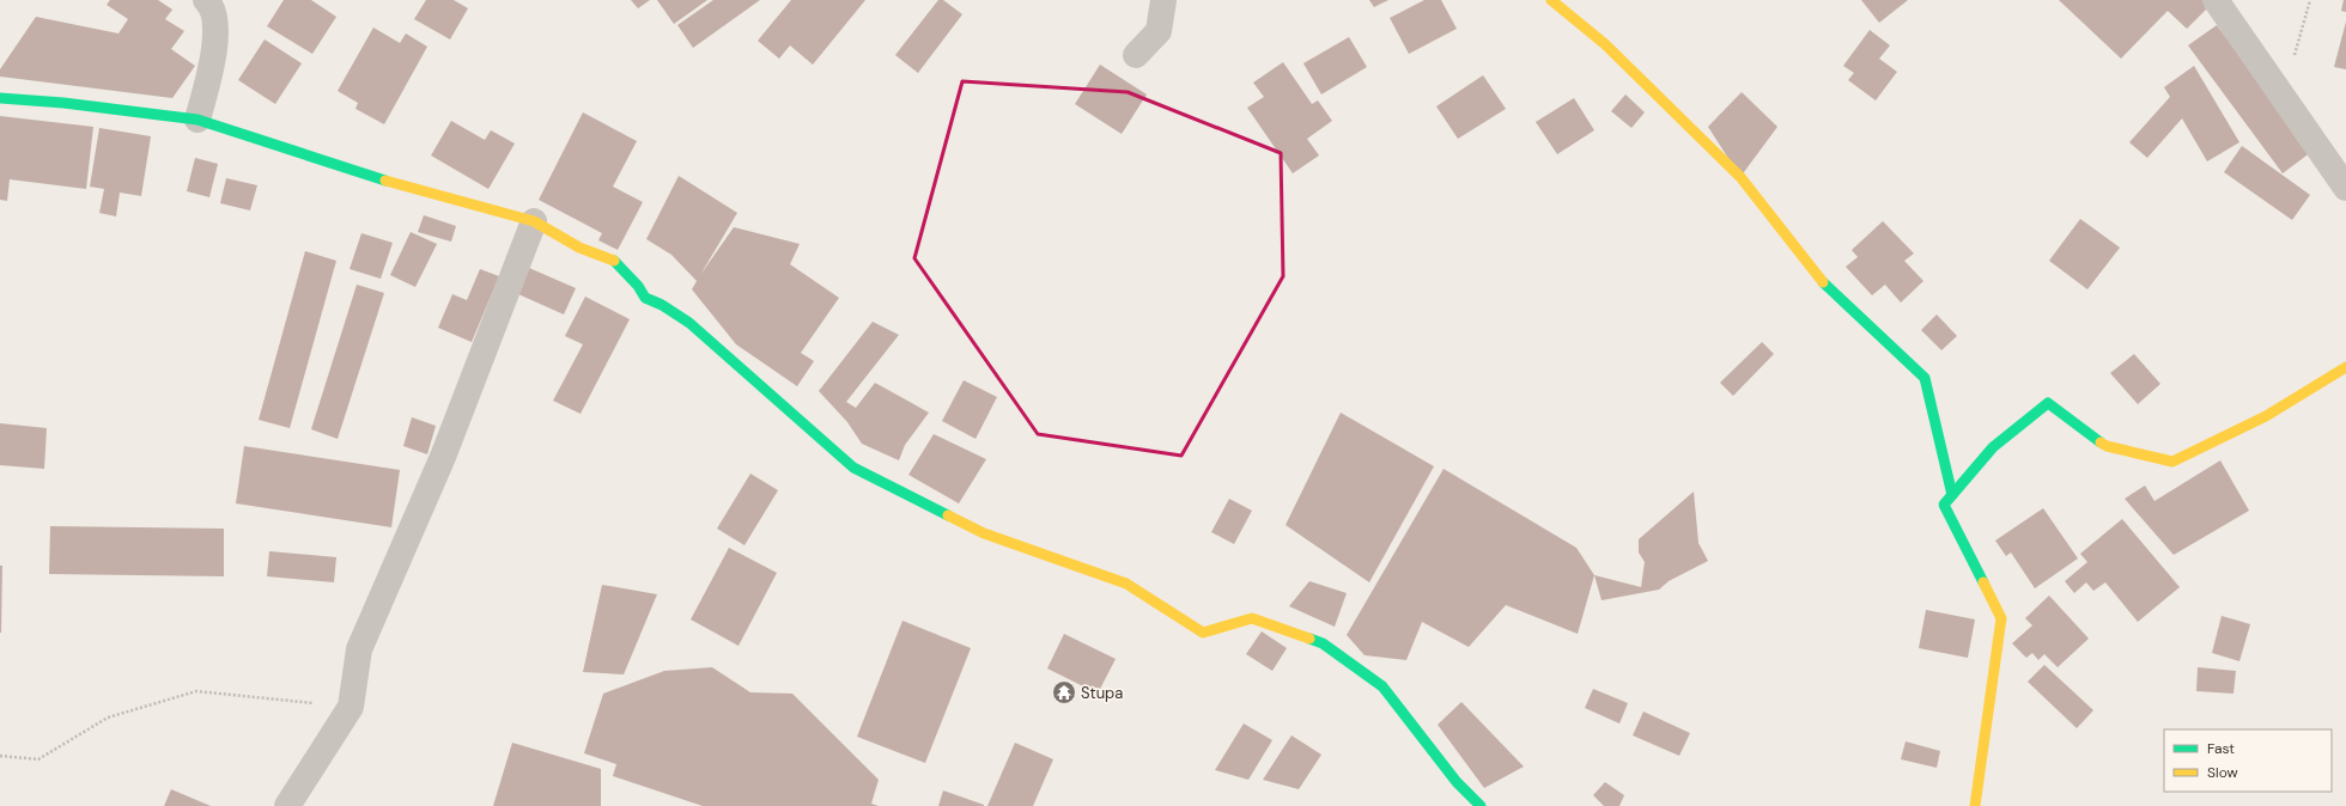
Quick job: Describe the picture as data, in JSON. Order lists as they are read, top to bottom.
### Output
{
  "places": {
    "temple": ["Stupa"]
  },
  "legend": ["Fast", "Slow"]
}
